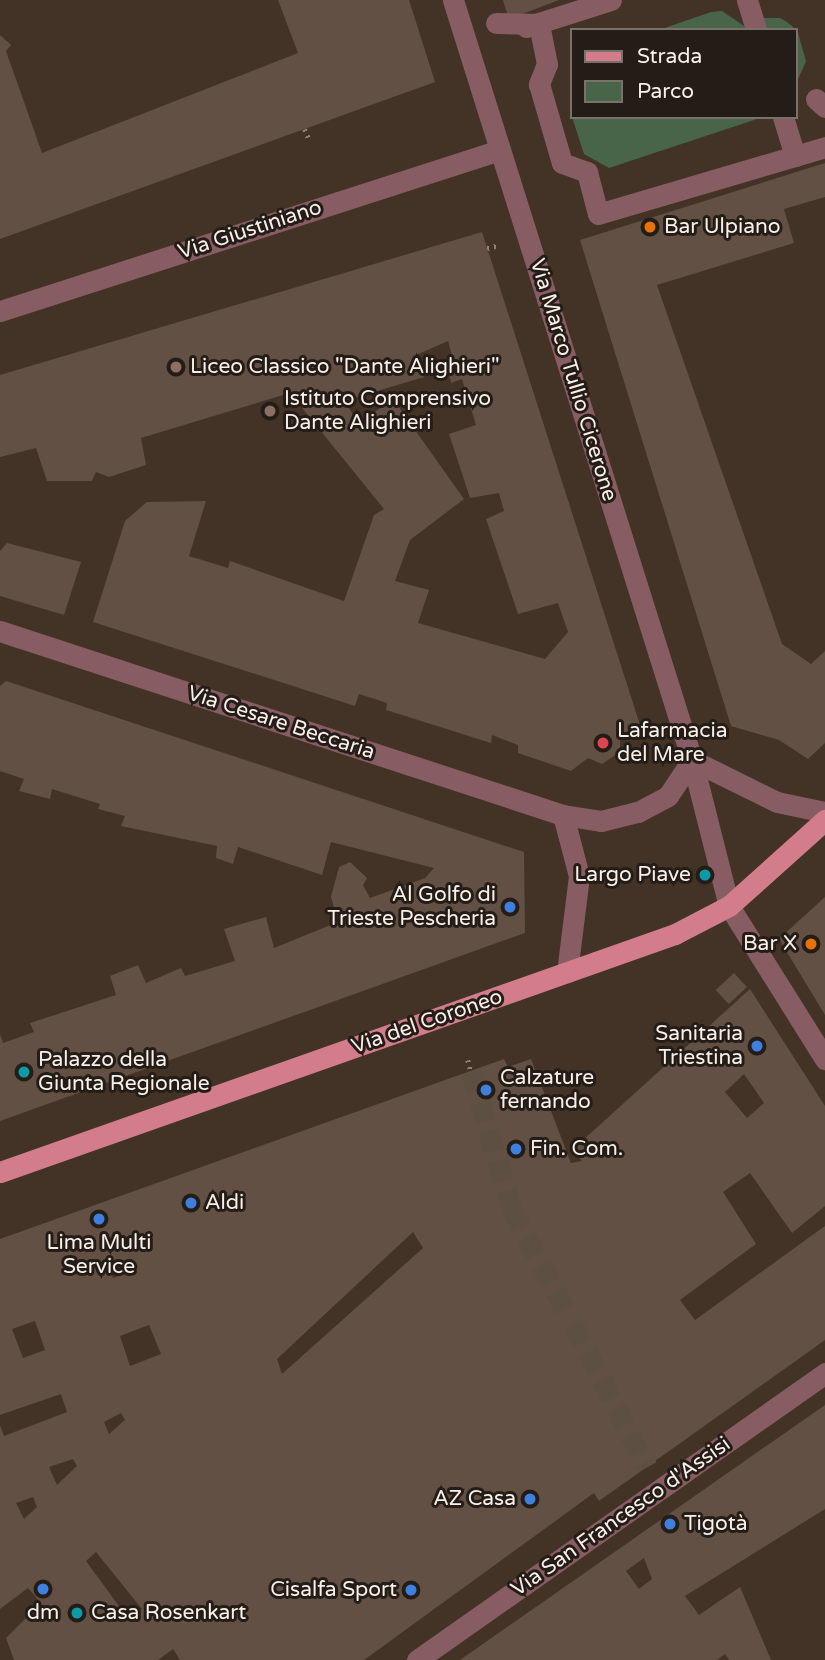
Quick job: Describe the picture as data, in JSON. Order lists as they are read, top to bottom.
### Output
{
  "streets": {
    "main road": ["Via del Coroneo"],
    "street": [
      "Via Giustiniano",
      "Via Marco Tullio Cicerone",
      "Via Cesare Beccaria",
      "Via San Francesco d'Assisi"
    ]
  },
  "crossings": [
    ["Via Giustiniano", "Via Marco Tullio Cicerone"]
  ],
  "places": [
    "Bar Ulpiano",
    "Liceo Classico \"Dante Alighieri\"",
    "Istituto Comprensivo Dante Alighieri",
    "Lafarmacia del Mare",
    "Largo Piave",
    "Al Golfo di Trieste Pescheria",
    "Bar X",
    "Sanitaria Triestina",
    "Palazzo della Giunta Regionale",
    "Calzature fernando",
    "Fin. Com.",
    "Aldi",
    "Lima Multi Service",
    "AZ Casa",
    "Tigotà",
    "dm",
    "Cisalfa Sport",
    "Casa Rosenkart"
  ],
  "legend": ["Strada", "Parco"]
}
